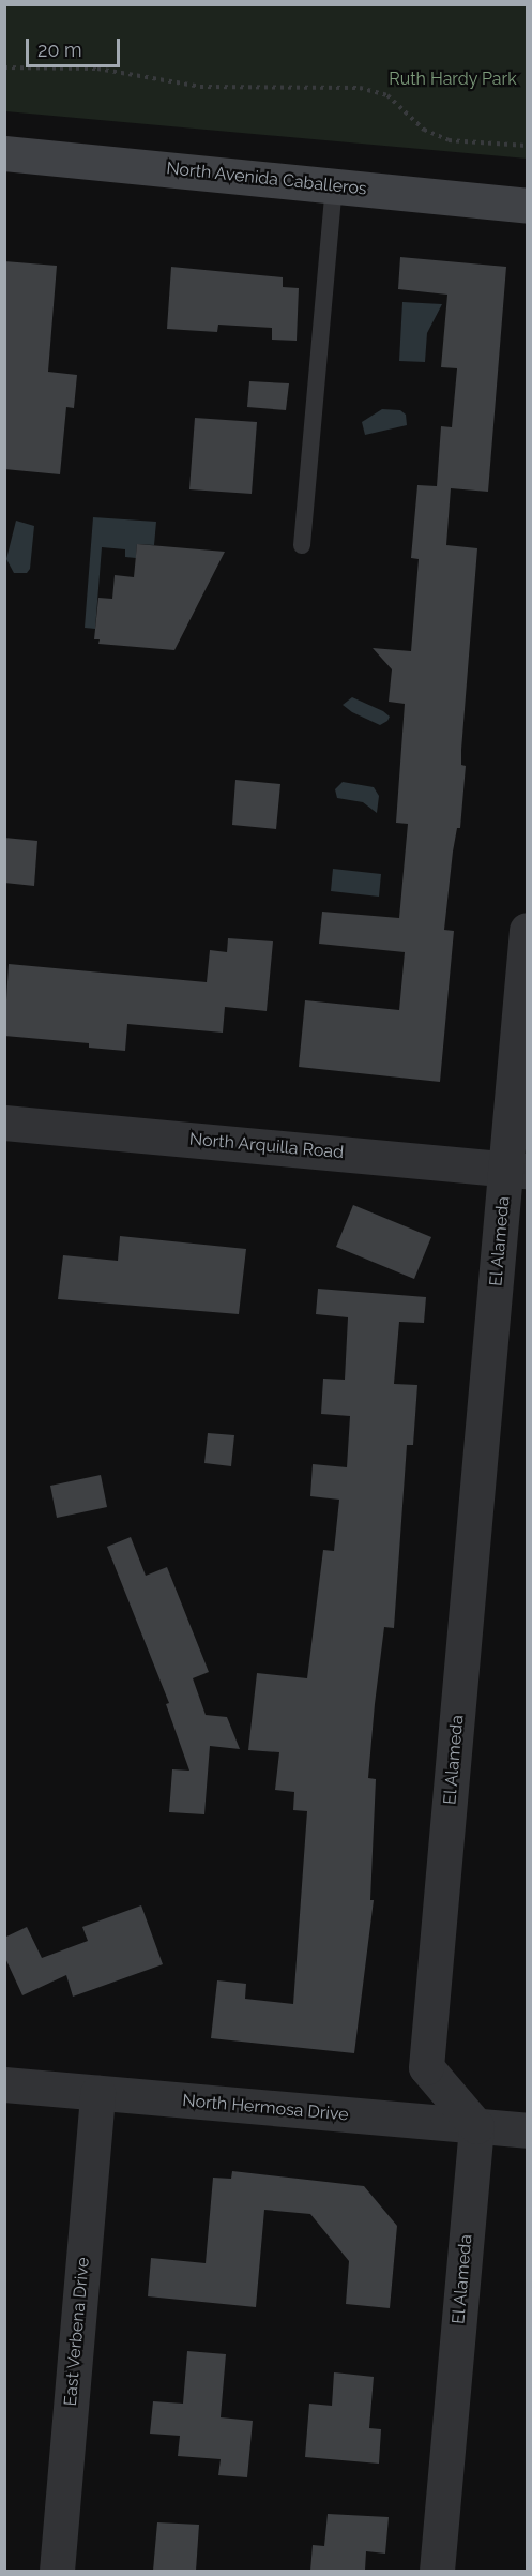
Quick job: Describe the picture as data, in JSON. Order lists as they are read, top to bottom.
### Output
{
  "streets": {
    "street": [
      "North Avenida Caballeros",
      "North Arquilla Road",
      "El Alameda",
      "North Hermosa Drive",
      "East Verbena Drive"
    ]
  },
  "crossings": [
    ["North Arquilla Road", "El Alameda"],
    ["El Alameda", "North Hermosa Drive"],
    ["North Hermosa Drive", "East Verbena Drive"]
  ],
  "parks": ["Ruth Hardy Park"],
  "scale_bar": "20 m"
}
